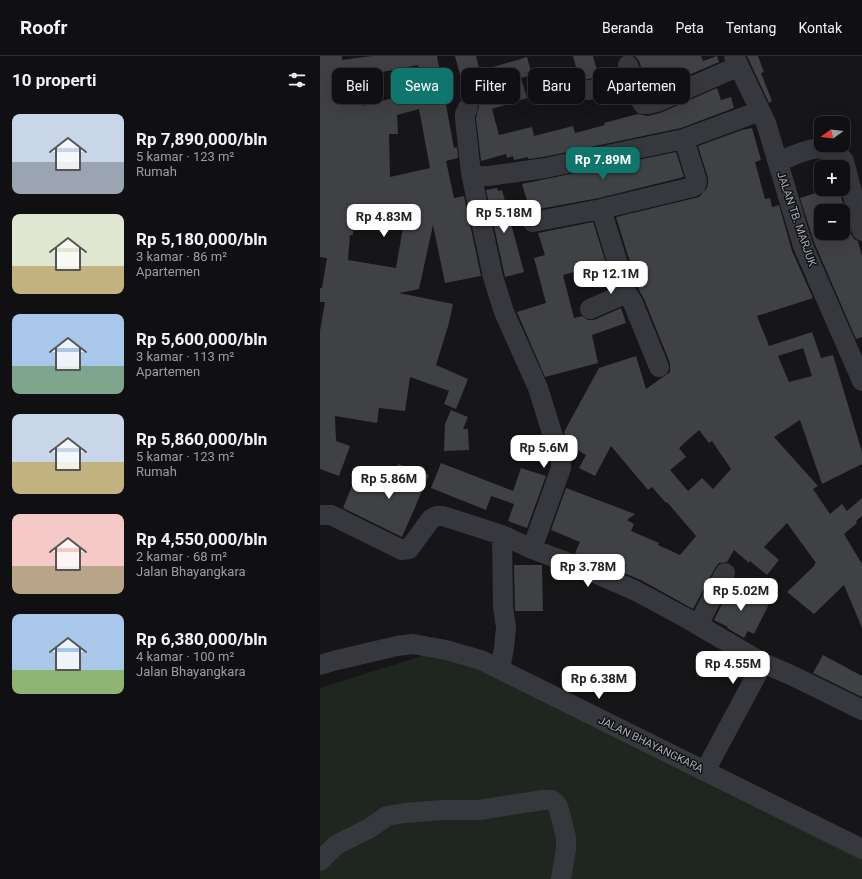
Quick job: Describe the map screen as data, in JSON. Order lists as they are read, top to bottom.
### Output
{
  "streets": {
    "street": ["JALAN TB. MARJUK", "JALAN BHAYANGKARA"]
  },
  "north": "left",
  "page": {
    "header": "Roofr",
    "nav": [
      "Beranda",
      "Peta",
      "Tentang",
      "Kontak"
    ],
    "heading": "10 properti",
    "chip": [
      "Beli",
      "Sewa",
      "Filter",
      "Baru",
      "Apartemen"
    ],
    "list": [
      {
        "name": "Rp 7,890,000/bln",
        "note": "5 kamar · 123 m² · Rumah"
      },
      {
        "name": "Rp 5,180,000/bln",
        "note": "3 kamar · 86 m² · Apartemen"
      },
      {
        "name": "Rp 5,600,000/bln",
        "note": "3 kamar · 113 m² · Apartemen"
      },
      {
        "name": "Rp 5,860,000/bln",
        "note": "5 kamar · 123 m² · Rumah"
      },
      {
        "name": "Rp 4,550,000/bln",
        "note": "2 kamar · 68 m² · Jalan Bhayangkara"
      },
      {
        "name": "Rp 6,380,000/bln",
        "note": "4 kamar · 100 m² · Jalan Bhayangkara"
      }
    ],
    "map_buttons": ["+", "−"],
    "price": [
      "Rp 7.89M",
      "Rp 5.18M",
      "Rp 4.83M",
      "Rp 12.1M",
      "Rp 5.6M",
      "Rp 5.86M",
      "Rp 3.78M",
      "Rp 5.02M",
      "Rp 4.55M",
      "Rp 6.38M"
    ]
  }
}
